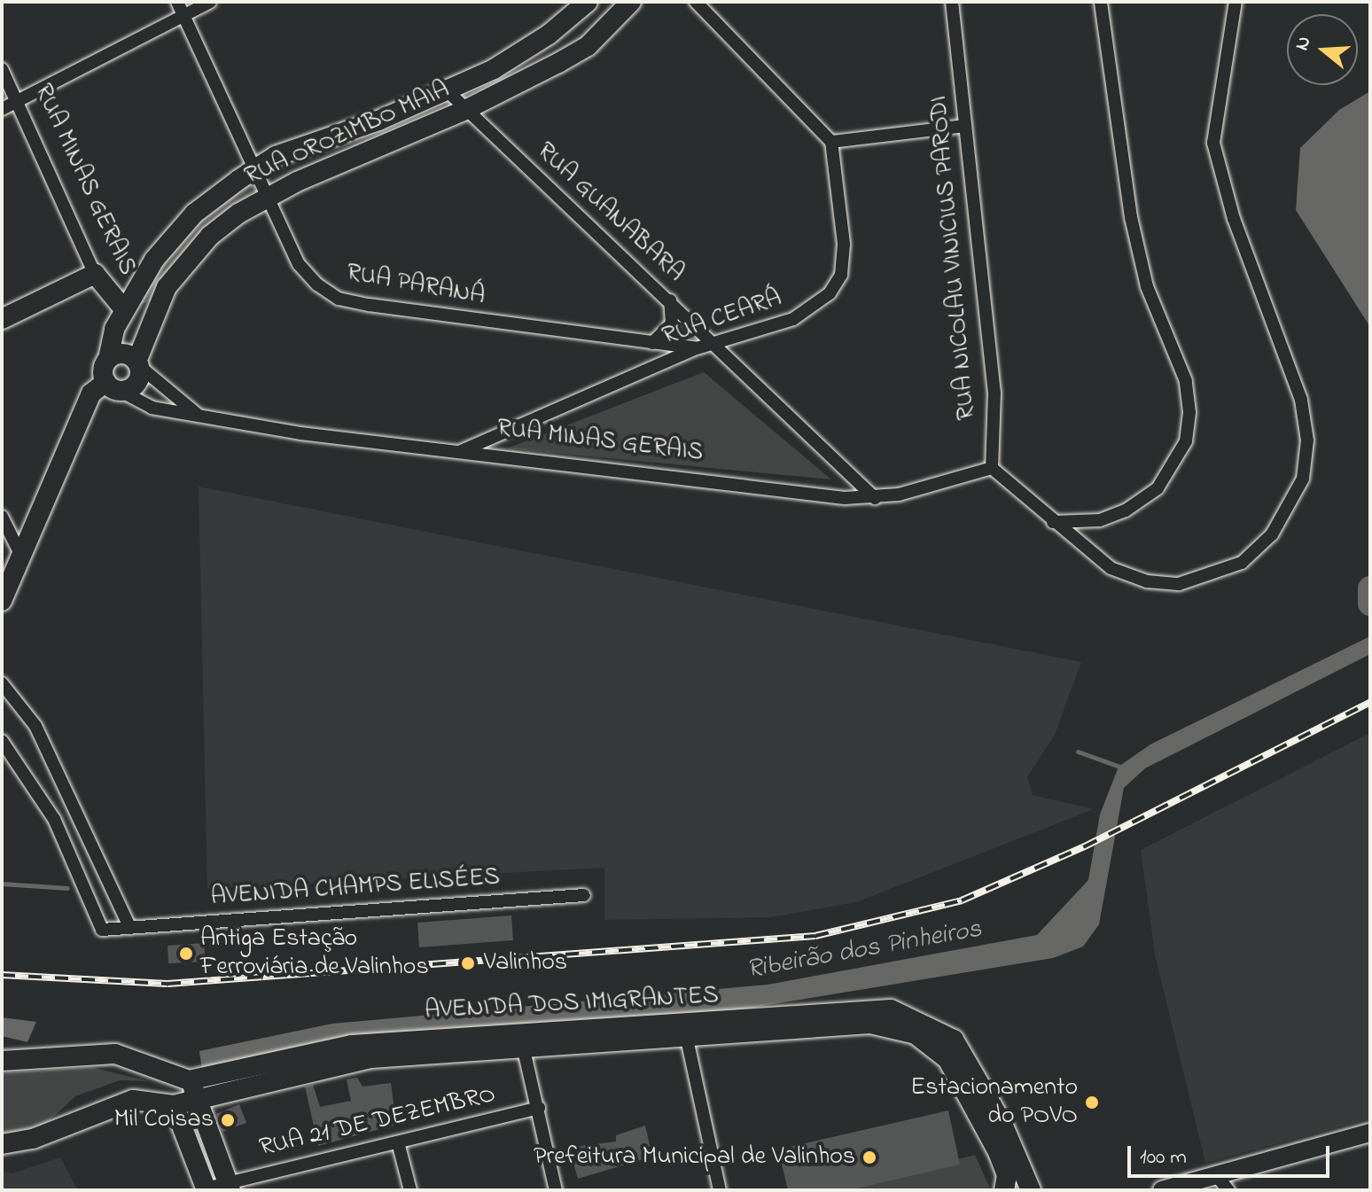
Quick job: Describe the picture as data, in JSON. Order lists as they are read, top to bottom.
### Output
{
  "streets": {
    "main road": ["RUA OROZIMBO MAIA", "RUA MINAS GERAIS", "AVENIDA DOS IMIGRANTES"],
    "street": [
      "RUA GUANABARA",
      "RUA NICOLAU VINICIUS PARODI",
      "RUA PARANÁ",
      "RUA CEARÁ",
      "AVENIDA CHAMPS ELISÉES",
      "RUA 21 DE DEZEMBRO"
    ]
  },
  "crossings": [
    ["RUA OROZIMBO MAIA", "RUA MINAS GERAIS"],
    ["RUA OROZIMBO MAIA", "RUA GUANABARA"],
    ["RUA OROZIMBO MAIA", "RUA PARANÁ"],
    ["RUA MINAS GERAIS", "RUA GUANABARA"],
    ["RUA MINAS GERAIS", "RUA NICOLAU VINICIUS PARODI"],
    ["RUA MINAS GERAIS", "RUA CEARÁ"],
    ["RUA GUANABARA", "RUA CEARÁ"],
    ["RUA PARANÁ", "RUA CEARÁ"]
  ],
  "water": ["Ribeirão dos Pinheiros"],
  "places": [
    "Antiga Estação Ferroviária de Valinhos",
    "Valinhos",
    "Estacionamento do POVO",
    "Mil Coisas",
    "Prefeitura Municipal de Valinhos"
  ],
  "scale_bar": "100 m",
  "north": "left"
}
